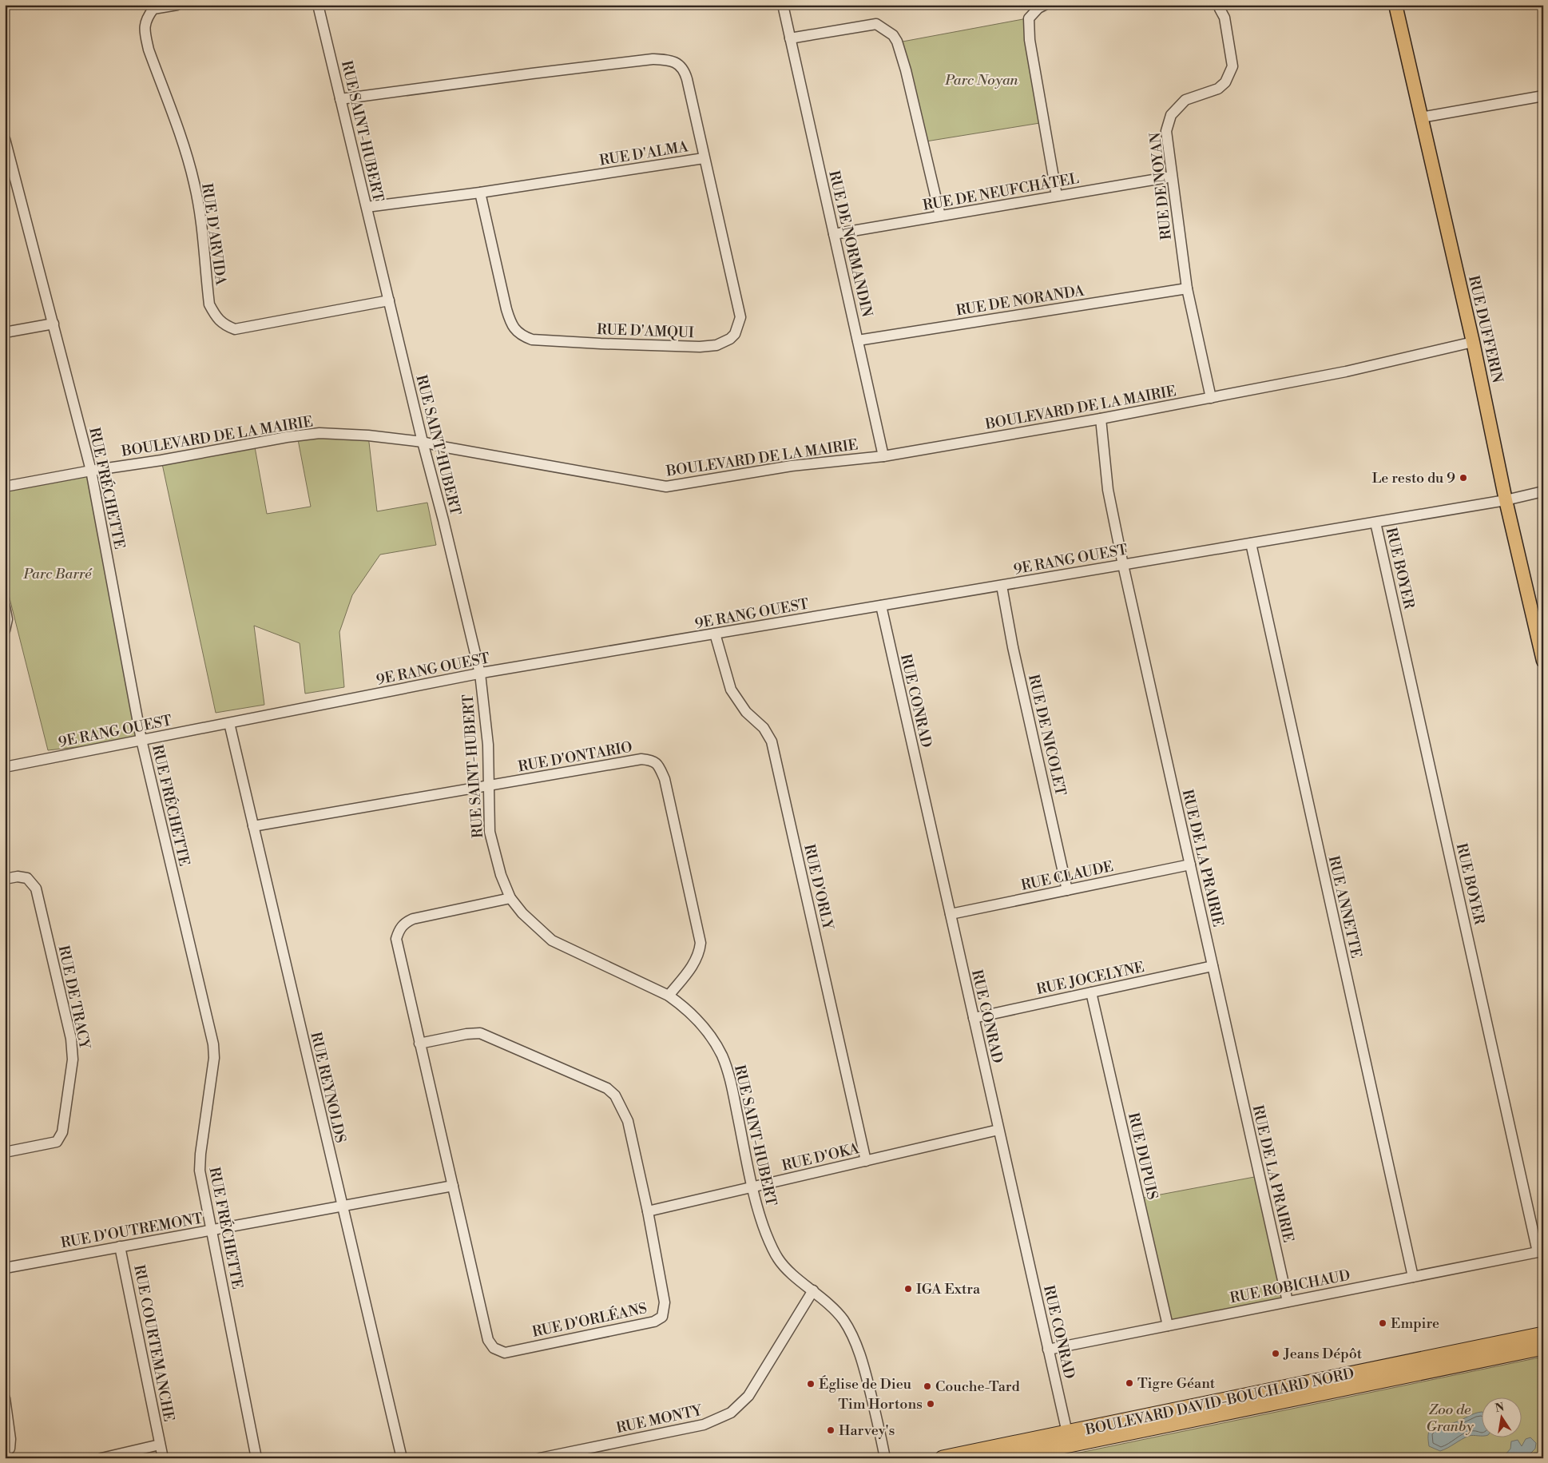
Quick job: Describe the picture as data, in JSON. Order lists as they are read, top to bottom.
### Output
{
  "streets": {
    "highway": ["BOULEVARD DAVID-BOUCHARD NORD"],
    "main road": ["RUE DUFFERIN"],
    "street": [
      "RUE SAINT-HUBERT",
      "RUE D'ALMA",
      "RUE DE NOYAN",
      "RUE DE NEUFCHÂTEL",
      "RUE D'ARVIDA",
      "RUE DE NORMANDIN",
      "RUE DE NORANDA",
      "RUE D'AMQUI",
      "BOULEVARD DE LA MAIRIE",
      "RUE FRÉCHETTE",
      "9E RANG OUEST",
      "RUE BOYER",
      "RUE CONRAD",
      "RUE DE NICOLET",
      "RUE D'ONTARIO",
      "RUE DE LA PRAIRIE",
      "RUE CLAUDE",
      "RUE D'ORLY",
      "RUE ANNETTE",
      "RUE JOCELYNE",
      "RUE DE TRACY",
      "RUE REYNOLDS",
      "RUE DUPUIS",
      "RUE D'OKA",
      "RUE D'OUTREMONT",
      "RUE ROBICHAUD",
      "RUE D'ORLÉANS",
      "RUE COURTEMANCHE",
      "RUE MONTY"
    ]
  },
  "crossings": [
    ["RUE SAINT-HUBERT", "RUE D'ALMA"],
    ["RUE SAINT-HUBERT", "RUE D'ARVIDA"],
    ["RUE SAINT-HUBERT", "BOULEVARD DE LA MAIRIE"],
    ["RUE SAINT-HUBERT", "9E RANG OUEST"],
    ["RUE SAINT-HUBERT", "RUE D'ONTARIO"],
    ["RUE SAINT-HUBERT", "RUE D'OKA"],
    ["RUE SAINT-HUBERT", "RUE D'ORLÉANS"],
    ["RUE SAINT-HUBERT", "RUE MONTY"],
    ["RUE D'ALMA", "RUE D'AMQUI"],
    ["RUE DE NOYAN", "RUE DE NEUFCHÂTEL"],
    ["RUE DE NOYAN", "RUE DE NORANDA"],
    ["RUE DE NOYAN", "BOULEVARD DE LA MAIRIE"],
    ["RUE DE NEUFCHÂTEL", "RUE DE NORMANDIN"],
    ["RUE DE NORMANDIN", "RUE DE NORANDA"],
    ["RUE DE NORMANDIN", "BOULEVARD DE LA MAIRIE"],
    ["RUE DUFFERIN", "BOULEVARD DE LA MAIRIE"],
    ["RUE DUFFERIN", "9E RANG OUEST"],
    ["BOULEVARD DE LA MAIRIE", "RUE FRÉCHETTE"],
    ["BOULEVARD DE LA MAIRIE", "RUE DE LA PRAIRIE"],
    ["RUE FRÉCHETTE", "9E RANG OUEST"],
    ["RUE FRÉCHETTE", "RUE D'OUTREMONT"],
    ["9E RANG OUEST", "RUE BOYER"],
    ["9E RANG OUEST", "RUE CONRAD"],
    ["9E RANG OUEST", "RUE DE NICOLET"],
    ["9E RANG OUEST", "RUE DE LA PRAIRIE"],
    ["9E RANG OUEST", "RUE D'ORLY"],
    ["9E RANG OUEST", "RUE ANNETTE"],
    ["9E RANG OUEST", "RUE REYNOLDS"],
    ["RUE BOYER", "RUE ROBICHAUD"],
    ["RUE CONRAD", "RUE CLAUDE"],
    ["RUE CONRAD", "RUE JOCELYNE"],
    ["RUE CONRAD", "RUE D'OKA"],
    ["RUE CONRAD", "RUE ROBICHAUD"],
    ["RUE CONRAD", "BOULEVARD DAVID-BOUCHARD NORD"],
    ["RUE DE NICOLET", "RUE CLAUDE"],
    ["RUE D'ONTARIO", "RUE REYNOLDS"],
    ["RUE DE LA PRAIRIE", "RUE CLAUDE"],
    ["RUE DE LA PRAIRIE", "RUE JOCELYNE"],
    ["RUE DE LA PRAIRIE", "RUE ROBICHAUD"],
    ["RUE D'ORLY", "RUE D'OKA"],
    ["RUE ANNETTE", "RUE ROBICHAUD"],
    ["RUE JOCELYNE", "RUE DUPUIS"],
    ["RUE REYNOLDS", "RUE D'OUTREMONT"],
    ["RUE DUPUIS", "RUE ROBICHAUD"],
    ["RUE D'OKA", "RUE D'ORLÉANS"],
    ["RUE D'OUTREMONT", "RUE D'ORLÉANS"],
    ["RUE D'OUTREMONT", "RUE COURTEMANCHE"]
  ],
  "parks": ["Parc Noyan", "Parc Barré", "Zoo de Granby"],
  "places": [
    "Le resto du 9",
    "IGA Extra",
    "Empire",
    "Jeans Dépôt",
    "Tigre Géant",
    "Église de Dieu",
    "Couche-Tard",
    "Tim Hortons",
    "Harvey's"
  ],
  "north": "top"
}
